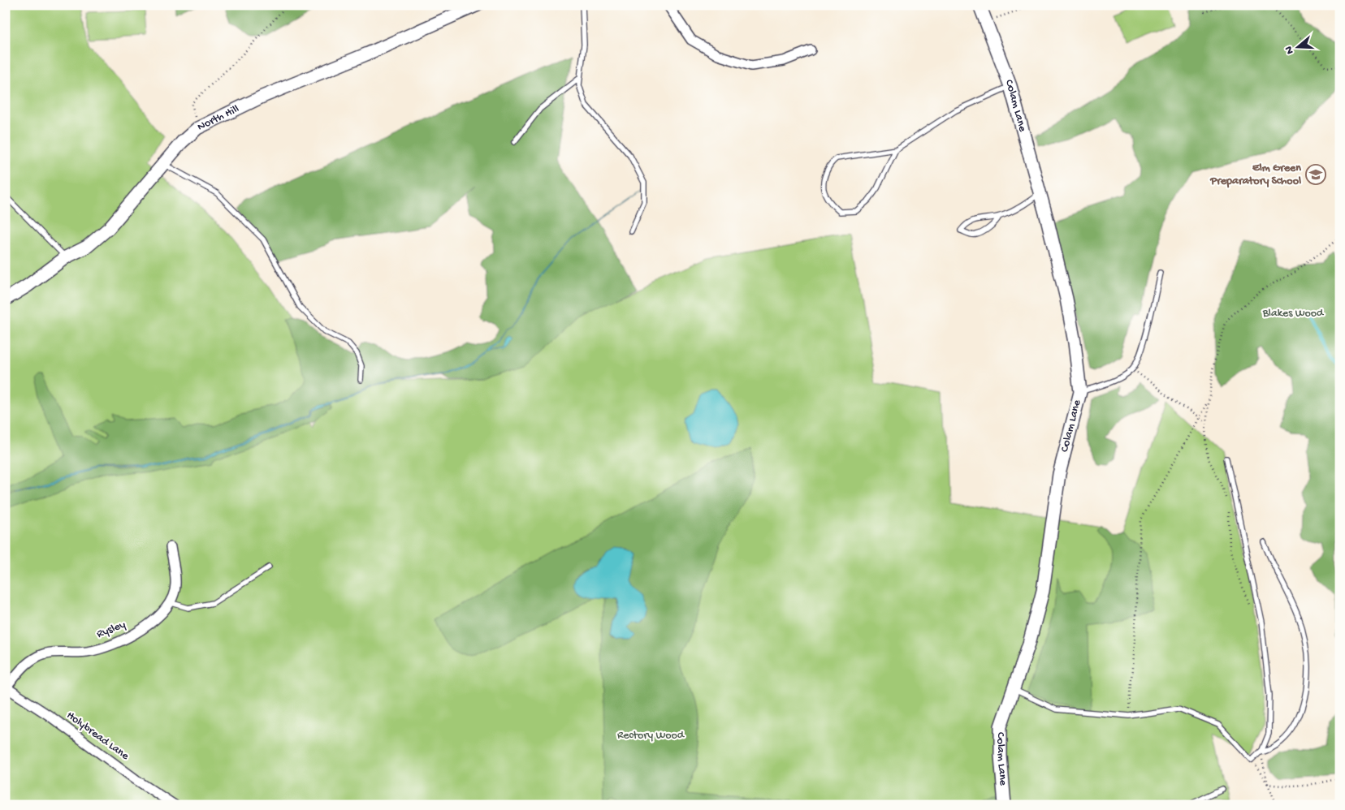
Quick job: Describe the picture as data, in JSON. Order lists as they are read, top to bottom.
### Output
{
  "streets": {
    "street": [
      "Colam Lane",
      "North Hill",
      "Rysley",
      "Holybread Lane"
    ]
  },
  "crossings": [
    ["Rysley", "Holybread Lane"]
  ],
  "parks": ["Blakes Wood", "Rectory Wood"],
  "places": {
    "school or university": ["Elm Green Preparatory School"]
  },
  "north": "left"
}
